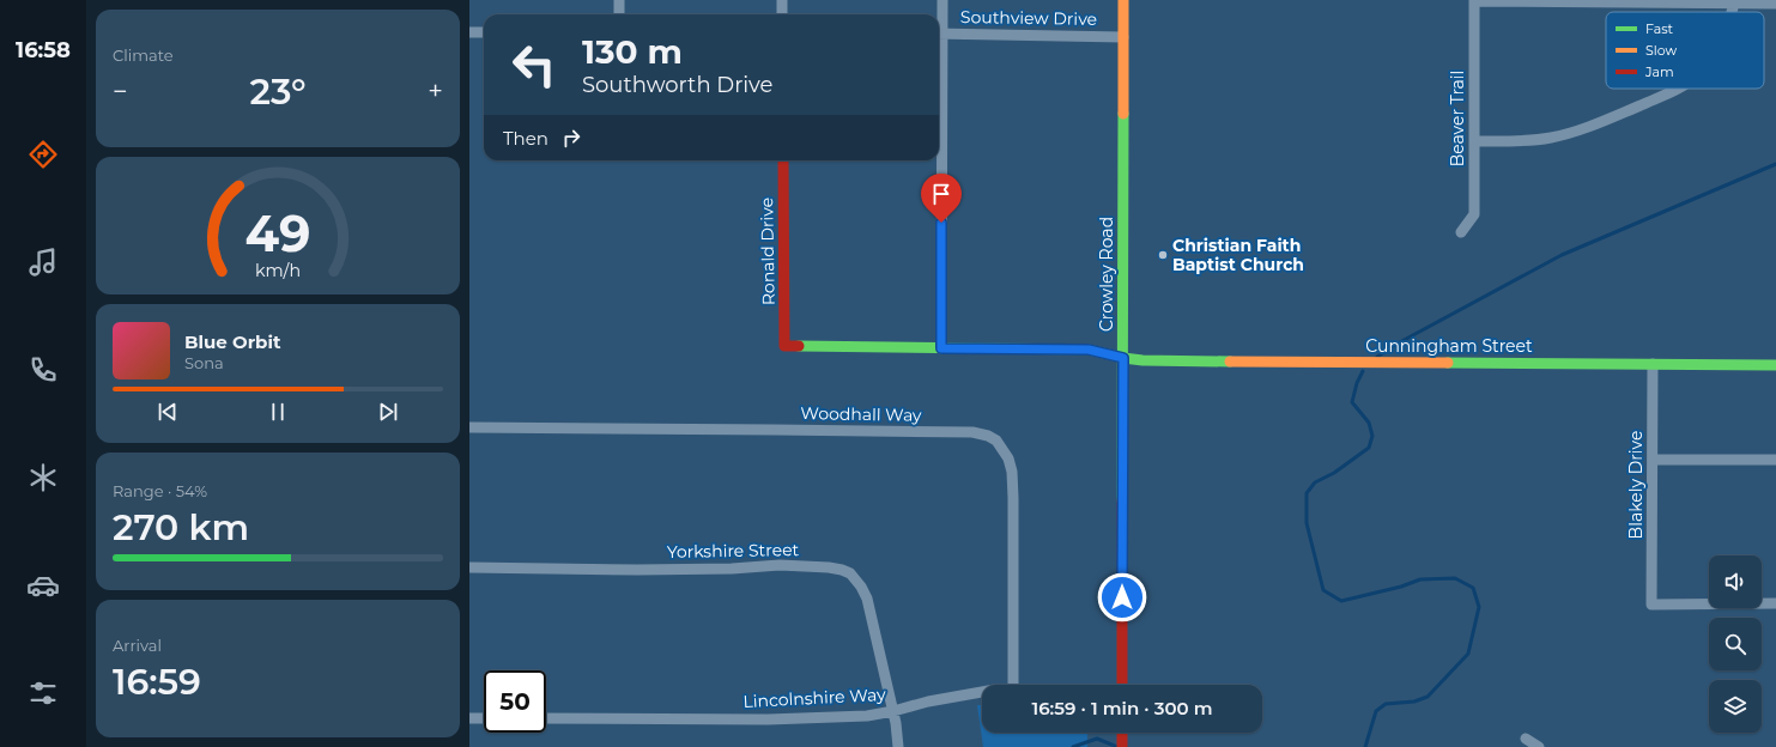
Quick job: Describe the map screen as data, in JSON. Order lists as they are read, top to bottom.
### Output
{
  "streets": {
    "street": [
      "Southview Drive",
      "Beaver Trail",
      "Ronald Drive",
      "Crowley Road",
      "Cunningham Street",
      "Woodhall Way",
      "Blakely Drive",
      "Yorkshire Street",
      "Lincolnshire Way"
    ]
  },
  "crossings": [
    ["Southview Drive", "Crowley Road"],
    ["Ronald Drive", "Cunningham Street"],
    ["Crowley Road", "Cunningham Street"],
    ["Cunningham Street", "Blakely Drive"],
    ["Yorkshire Street", "Lincolnshire Way"]
  ],
  "places": ["Christian Faith Baptist Church"],
  "legend": ["Fast", "Slow", "Jam"],
  "page": {
    "tabs": "16:58",
    "tile": [
      "Climate",
      ["Range · 54%", "270 km"],
      ["Arrival", "16:59"]
    ],
    "turn": ["130 m", "Southworth Drive"],
    "heat": ["−", "23°", "+"],
    "then": "Then",
    "song": ["Blue Orbit", "Sona"],
    "limit": "50",
    "trip": "16:59 · 1 min · 300 m",
    "gauge": ["49", "km/h"]
  }
}
